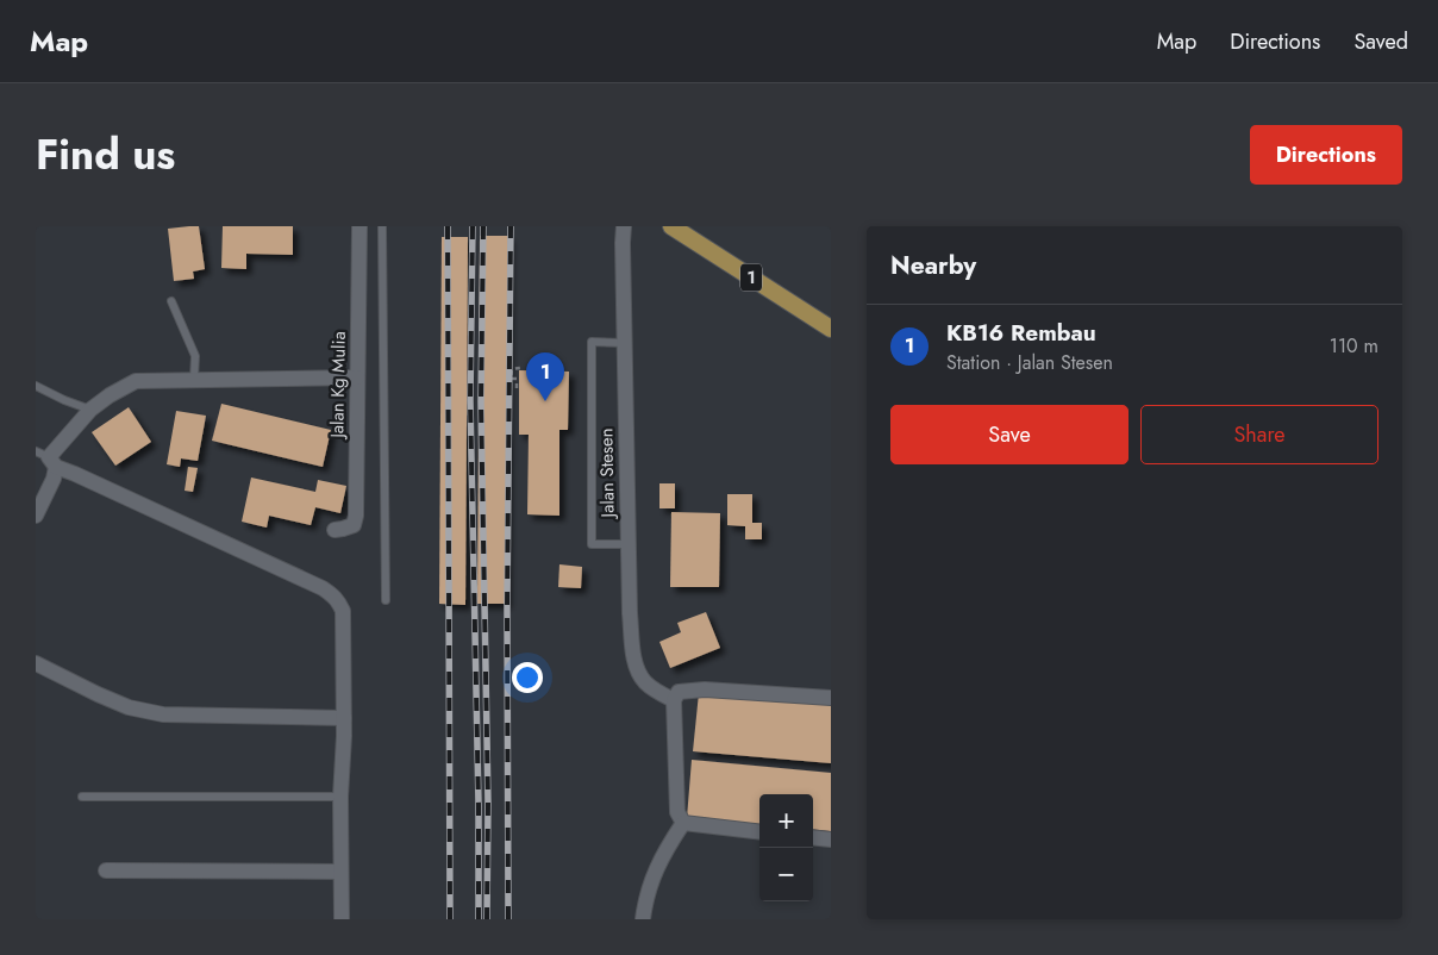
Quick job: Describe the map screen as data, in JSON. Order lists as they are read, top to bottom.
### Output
{
  "streets": {
    "highway": ["1"],
    "street": ["Jalan Kg Mulia", "Jalan Stesen"]
  },
  "page": {
    "header": "Map",
    "nav": ["Map", "Directions", "Saved"],
    "title": "Find us",
    "buttons": [
      "Directions",
      ["Save", "Share"]
    ],
    "heading": "Nearby",
    "list": [
      {
        "mark": "1",
        "name": "KB16 Rembau",
        "note": "Station · Jalan Stesen",
        "value": "110 m"
      }
    ],
    "pins": "1",
    "map_buttons": ["+", "−"]
  }
}
